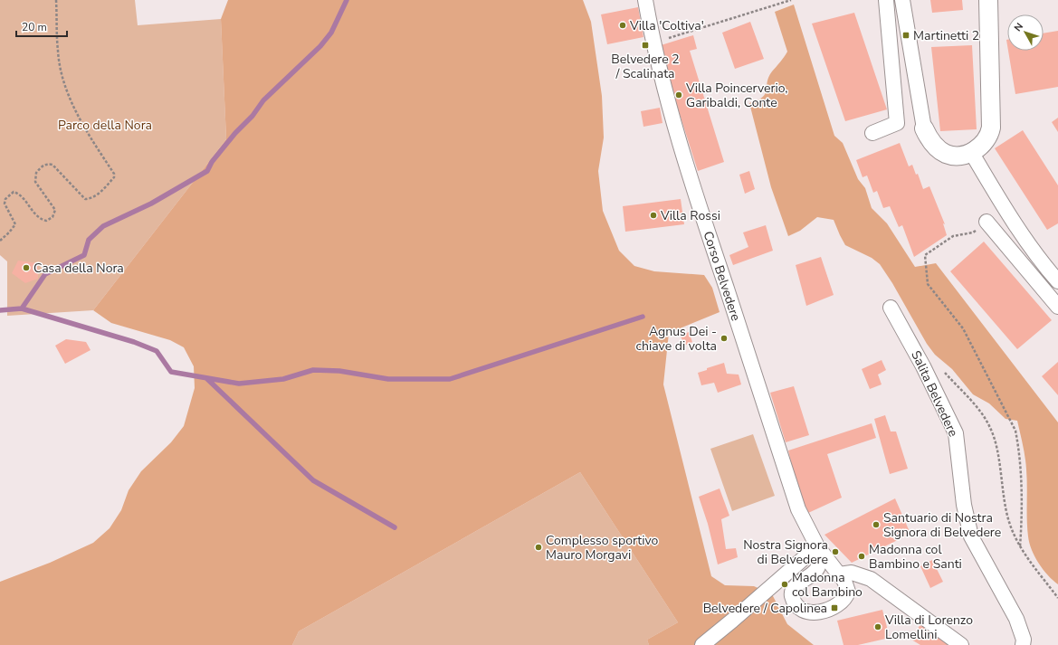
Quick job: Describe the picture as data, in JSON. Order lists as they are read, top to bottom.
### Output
{
  "streets": {
    "street": ["Corso Belvedere", "Salita Belvedere"]
  },
  "parks": ["Parco della Nora"],
  "places": {
    "other": [
      "Villa 'Coltiva'",
      "Villa Poincerverio, Garibaldi, Conte",
      "Villa Rossi",
      "Casa della Nora",
      "Agnus Dei - chiave di volta",
      "Santuario di Nostra Signora di Belvedere",
      "Complesso sportivo Mauro Morgavi",
      "Nostra Signora di Belvedere",
      "Madonna col Bambino e Santi",
      "Madonna col Bambino",
      "Villa di Lorenzo Lomellini"
    ],
    "transit": ["Martinetti 2", "Belvedere 2 / Scalinata", "Belvedere / Capolinea"]
  },
  "scale_bar": "20 m",
  "north": "top left"
}
